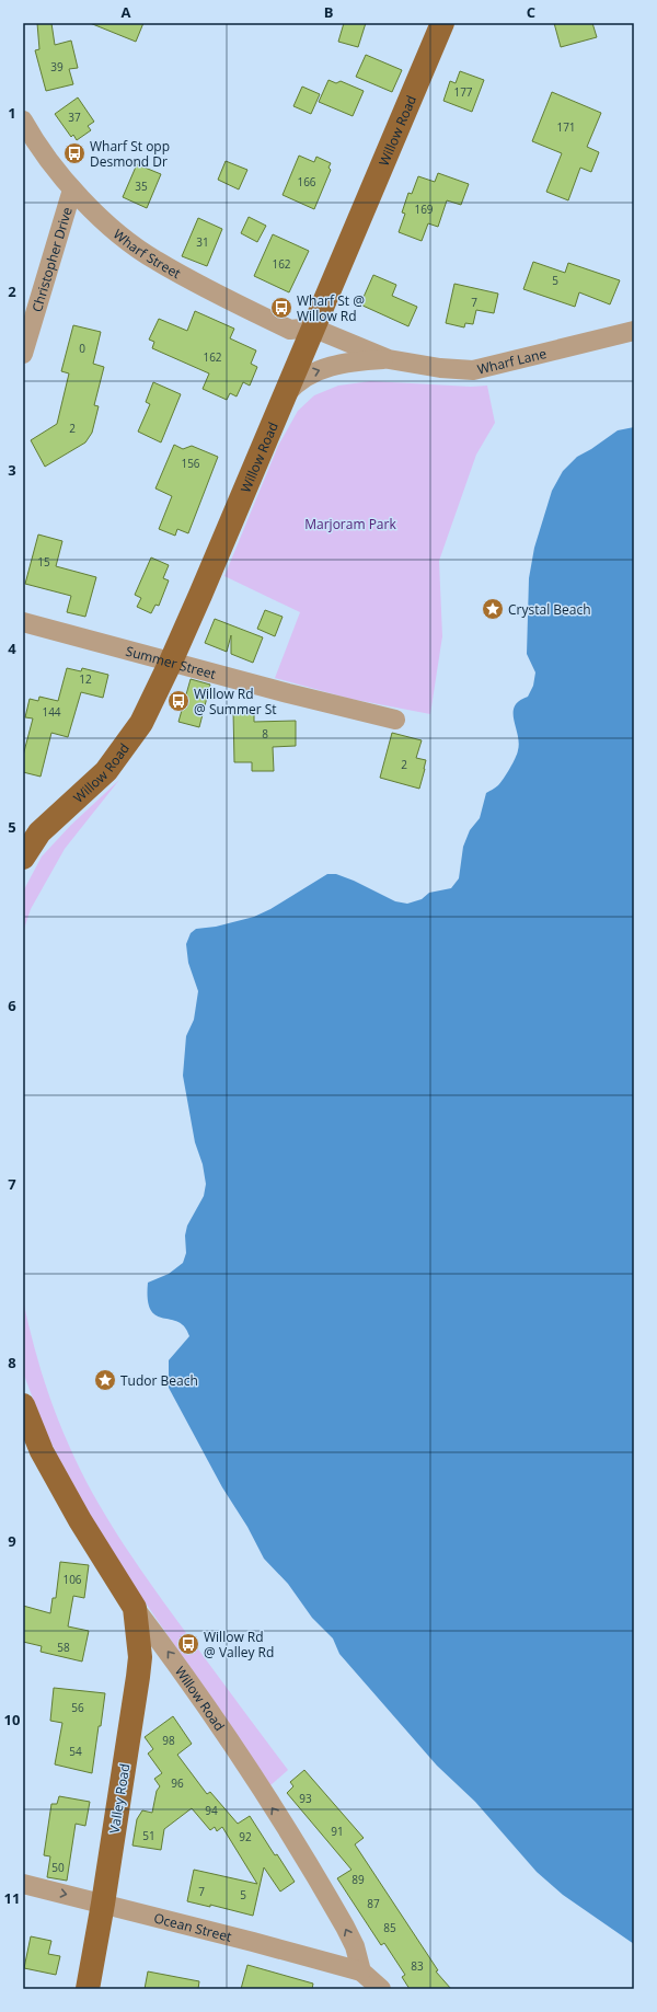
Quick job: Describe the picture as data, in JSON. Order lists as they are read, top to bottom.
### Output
{
  "streets": {
    "main road": ["Willow Road", "Valley Road"],
    "street": [
      "Wharf Street",
      "Christopher Drive",
      "Wharf Lane",
      "Summer Street",
      "Ocean Street"
    ]
  },
  "crossings": [
    ["Willow Road", "Wharf Street"],
    ["Willow Road", "Wharf Lane"],
    ["Willow Road", "Summer Street"],
    ["Willow Road", "Valley Road"],
    ["Willow Road", "Ocean Street"],
    ["Wharf Street", "Christopher Drive"],
    ["Wharf Street", "Wharf Lane"],
    ["Valley Road", "Ocean Street"]
  ],
  "parks": ["Marjoram Park"],
  "places": {
    "bus stop": [
      "Wharf St opp Desmond Dr",
      "Wharf St @ Willow Rd",
      "Willow Rd @ Summer St",
      "Willow Rd @ Valley Rd"
    ],
    "place": ["Crystal Beach", "Tudor Beach"]
  },
  "house_numbers": [
    "39",
    "177",
    "37",
    "171",
    "166",
    "35",
    "169",
    "31",
    "162",
    "5",
    "7",
    "0",
    "162",
    "2",
    "156",
    "15",
    "12",
    "144",
    "8",
    "2",
    "106",
    "58",
    "56",
    "98",
    "54",
    "96",
    "93",
    "94",
    "91",
    "51",
    "92",
    "50",
    "89",
    "7",
    "5",
    "87",
    "85",
    "83"
  ],
  "grid": {
    "columns": ["A", "B", "C"],
    "rows": [
      "1",
      "2",
      "3",
      "4",
      "5",
      "6",
      "7",
      "8",
      "9",
      "10",
      "11"
    ]
  }
}
